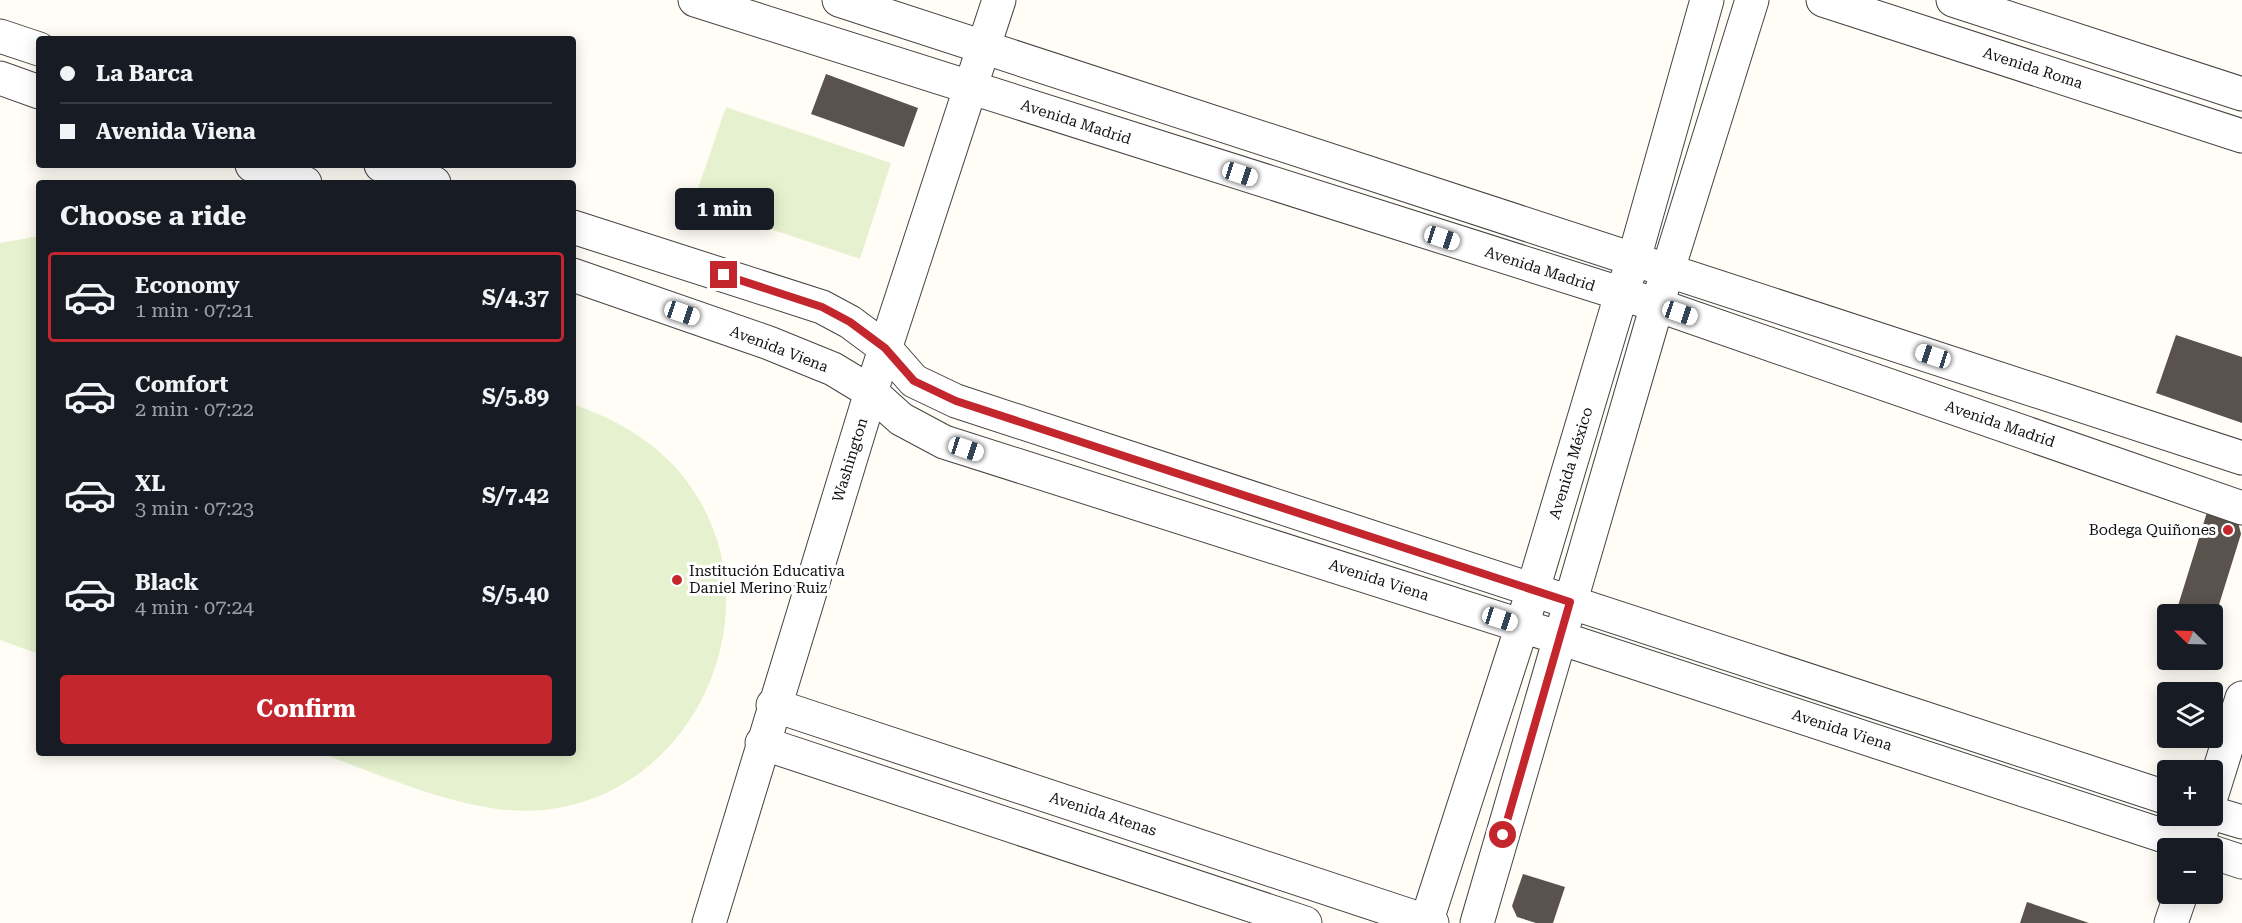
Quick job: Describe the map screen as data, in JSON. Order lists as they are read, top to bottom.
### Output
{
  "streets": {
    "street": [
      "Avenida Roma",
      "Avenida Madrid",
      "Avenida Viena",
      "Washington",
      "Avenida México",
      "Avenida Atenas"
    ]
  },
  "crossings": [
    ["Avenida Madrid", "Washington"],
    ["Avenida Madrid", "Avenida México"],
    ["Avenida Viena", "Washington"],
    ["Avenida Viena", "Avenida México"],
    ["Washington", "Avenida Atenas"],
    ["Avenida México", "Avenida Atenas"]
  ],
  "places": ["Bodega Quiñones", "Institución Educativa Daniel Merino Ruiz"],
  "north": "top left",
  "page": {
    "banner": ["La Barca", "Avenida Viena"],
    "heading": "Choose a ride",
    "bubble": "1 min",
    "list": [
      {
        "name": "Economy",
        "note": "1 min · 07:21",
        "value": "S/4.37"
      },
      {
        "name": "Comfort",
        "note": "2 min · 07:22",
        "value": "S/5.89"
      },
      {
        "name": "XL",
        "note": "3 min · 07:23",
        "value": "S/7.42"
      },
      {
        "name": "Black",
        "note": "4 min · 07:24",
        "value": "S/5.40"
      }
    ],
    "map_buttons": ["+", "−"],
    "buttons": "Confirm"
  }
}
